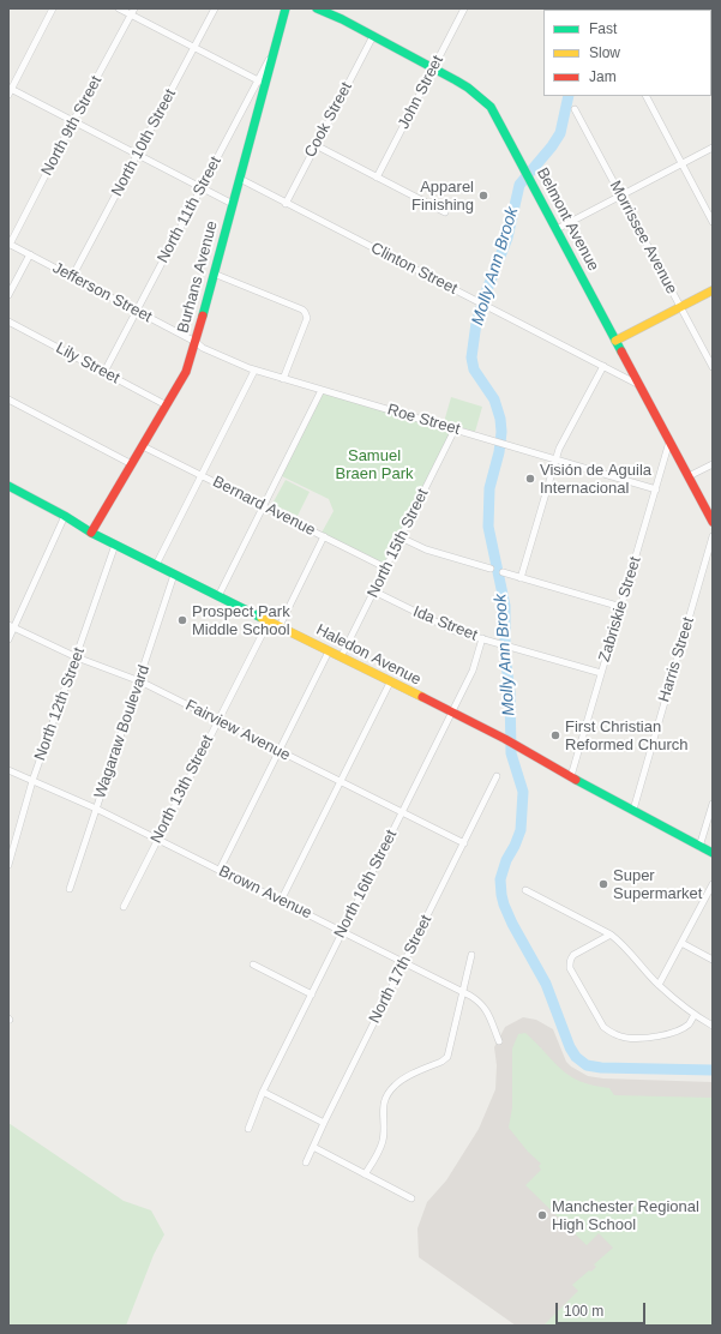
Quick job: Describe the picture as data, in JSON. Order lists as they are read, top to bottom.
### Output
{
  "streets": {
    "main road": ["Belmont Avenue", "Burhans Avenue", "Haledon Avenue"],
    "street": [
      "John Street",
      "Cook Street",
      "North 9th Street",
      "North 10th Street",
      "North 11th Street",
      "Morrissee Avenue",
      "Clinton Street",
      "Jefferson Street",
      "Lily Street",
      "Roe Street",
      "Bernard Avenue",
      "North 15th Street",
      "Zabriskie Street",
      "Ida Street",
      "Harris Street",
      "North 12th Street",
      "Fairview Avenue",
      "Wagaraw Boulevard",
      "North 13th Street",
      "North 16th Street",
      "Brown Avenue",
      "North 17th Street"
    ]
  },
  "crossings": [
    ["John Street", "Belmont Avenue"],
    ["Cook Street", "Belmont Avenue"],
    ["Cook Street", "Clinton Street"],
    ["North 9th Street", "Jefferson Street"],
    ["North 10th Street", "Jefferson Street"],
    ["North 11th Street", "Burhans Avenue"],
    ["North 11th Street", "Jefferson Street"],
    ["North 11th Street", "Lily Street"],
    ["Belmont Avenue", "Clinton Street"],
    ["Belmont Avenue", "Zabriskie Street"],
    ["Clinton Street", "Burhans Avenue"],
    ["Burhans Avenue", "Jefferson Street"],
    ["Burhans Avenue", "Lily Street"],
    ["Burhans Avenue", "Roe Street"],
    ["Burhans Avenue", "Bernard Avenue"],
    ["Burhans Avenue", "Haledon Avenue"],
    ["Jefferson Street", "Roe Street"],
    ["Roe Street", "North 15th Street"],
    ["Roe Street", "Zabriskie Street"],
    ["Bernard Avenue", "North 15th Street"],
    ["North 15th Street", "Ida Street"],
    ["North 15th Street", "Haledon Avenue"],
    ["Zabriskie Street", "Ida Street"],
    ["Zabriskie Street", "Haledon Avenue"],
    ["Ida Street", "North 16th Street"],
    ["Haledon Avenue", "Harris Street"],
    ["Haledon Avenue", "North 12th Street"],
    ["Haledon Avenue", "Wagaraw Boulevard"],
    ["Haledon Avenue", "North 13th Street"],
    ["Haledon Avenue", "North 16th Street"],
    ["North 12th Street", "Fairview Avenue"],
    ["North 12th Street", "Brown Avenue"],
    ["Fairview Avenue", "Wagaraw Boulevard"],
    ["Fairview Avenue", "North 13th Street"],
    ["Fairview Avenue", "North 16th Street"],
    ["Fairview Avenue", "North 17th Street"],
    ["Wagaraw Boulevard", "Brown Avenue"],
    ["North 13th Street", "Brown Avenue"],
    ["North 16th Street", "Brown Avenue"],
    ["Brown Avenue", "North 17th Street"]
  ],
  "water": ["Molly Ann Brook"],
  "parks": ["Samuel Braen Park"],
  "places": [
    "Apparel Finishing",
    "Visión de Aguila Internacional",
    "Prospect Park Middle School",
    "First Christian Reformed Church",
    "Super Supermarket",
    "Manchester Regional High School"
  ],
  "legend": ["Fast", "Slow", "Jam"],
  "scale_bar": "100 m"
}
